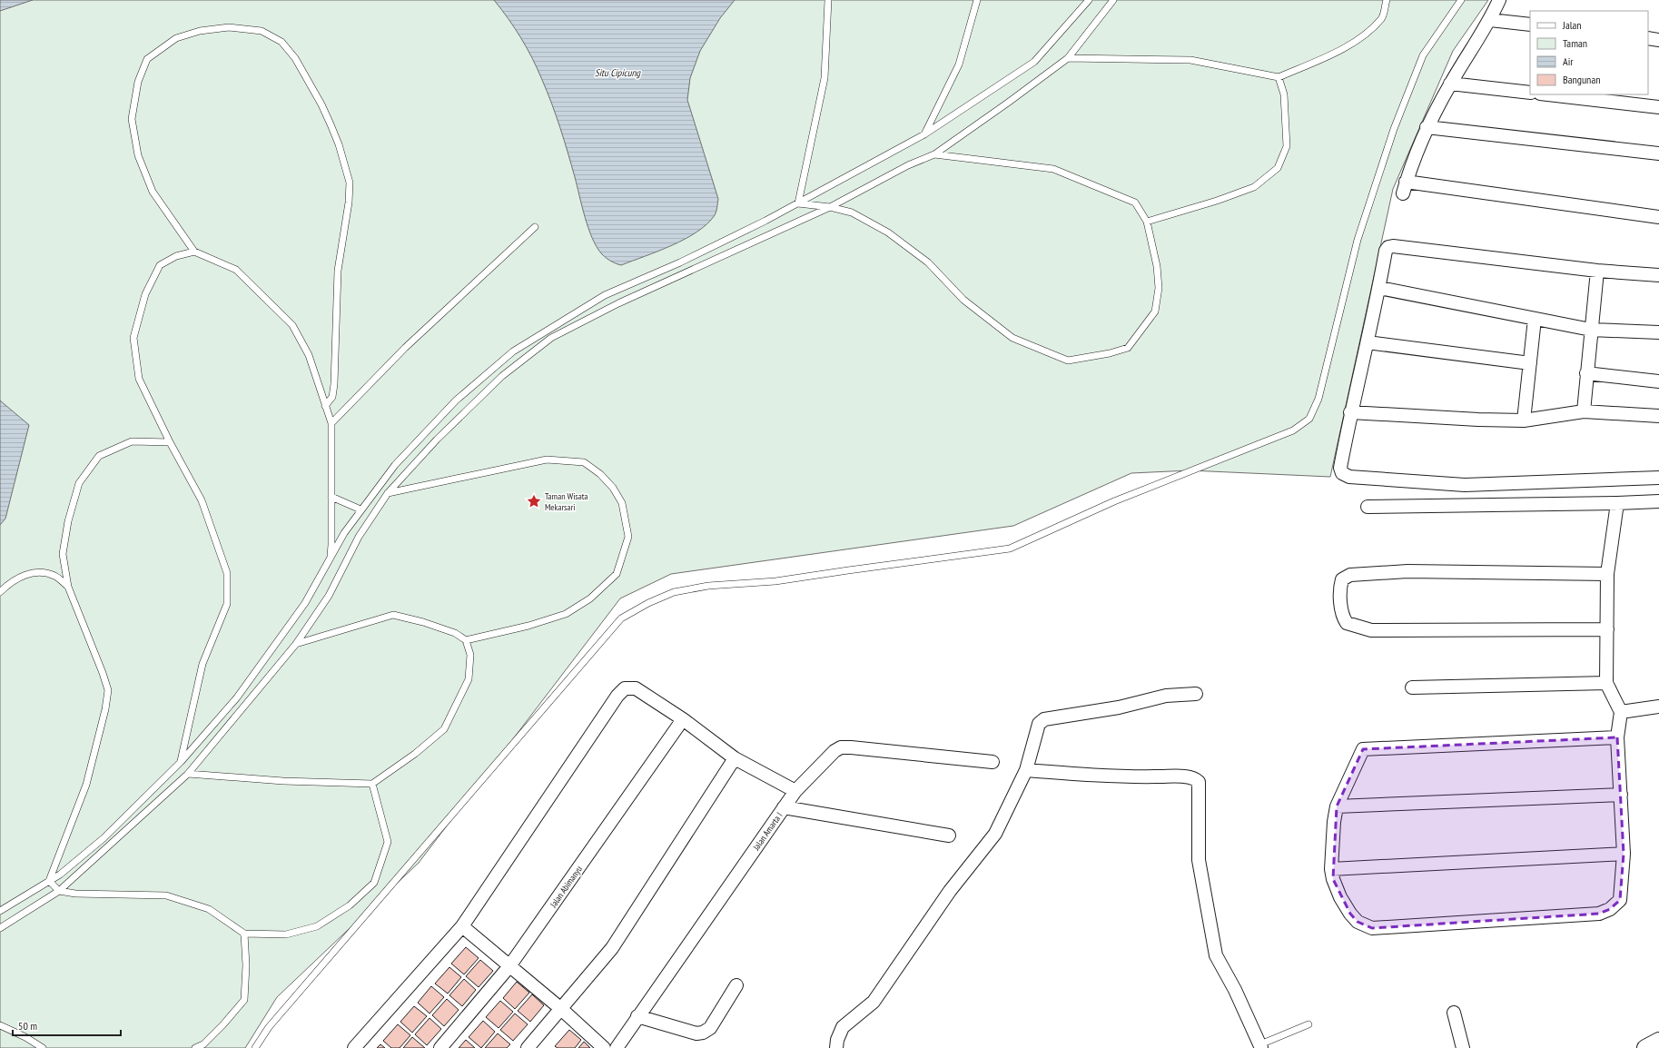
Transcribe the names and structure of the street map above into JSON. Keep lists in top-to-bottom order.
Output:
{
  "streets": {
    "street": ["Jalan Amarta I", "Jalan Abimanyu"]
  },
  "water": ["Situ Cipicung"],
  "places": {
    "place": ["Taman Wisata Mekarsari"]
  },
  "legend": [
    "Jalan",
    "Taman",
    "Air",
    "Bangunan"
  ],
  "scale_bar": "50 m"
}
